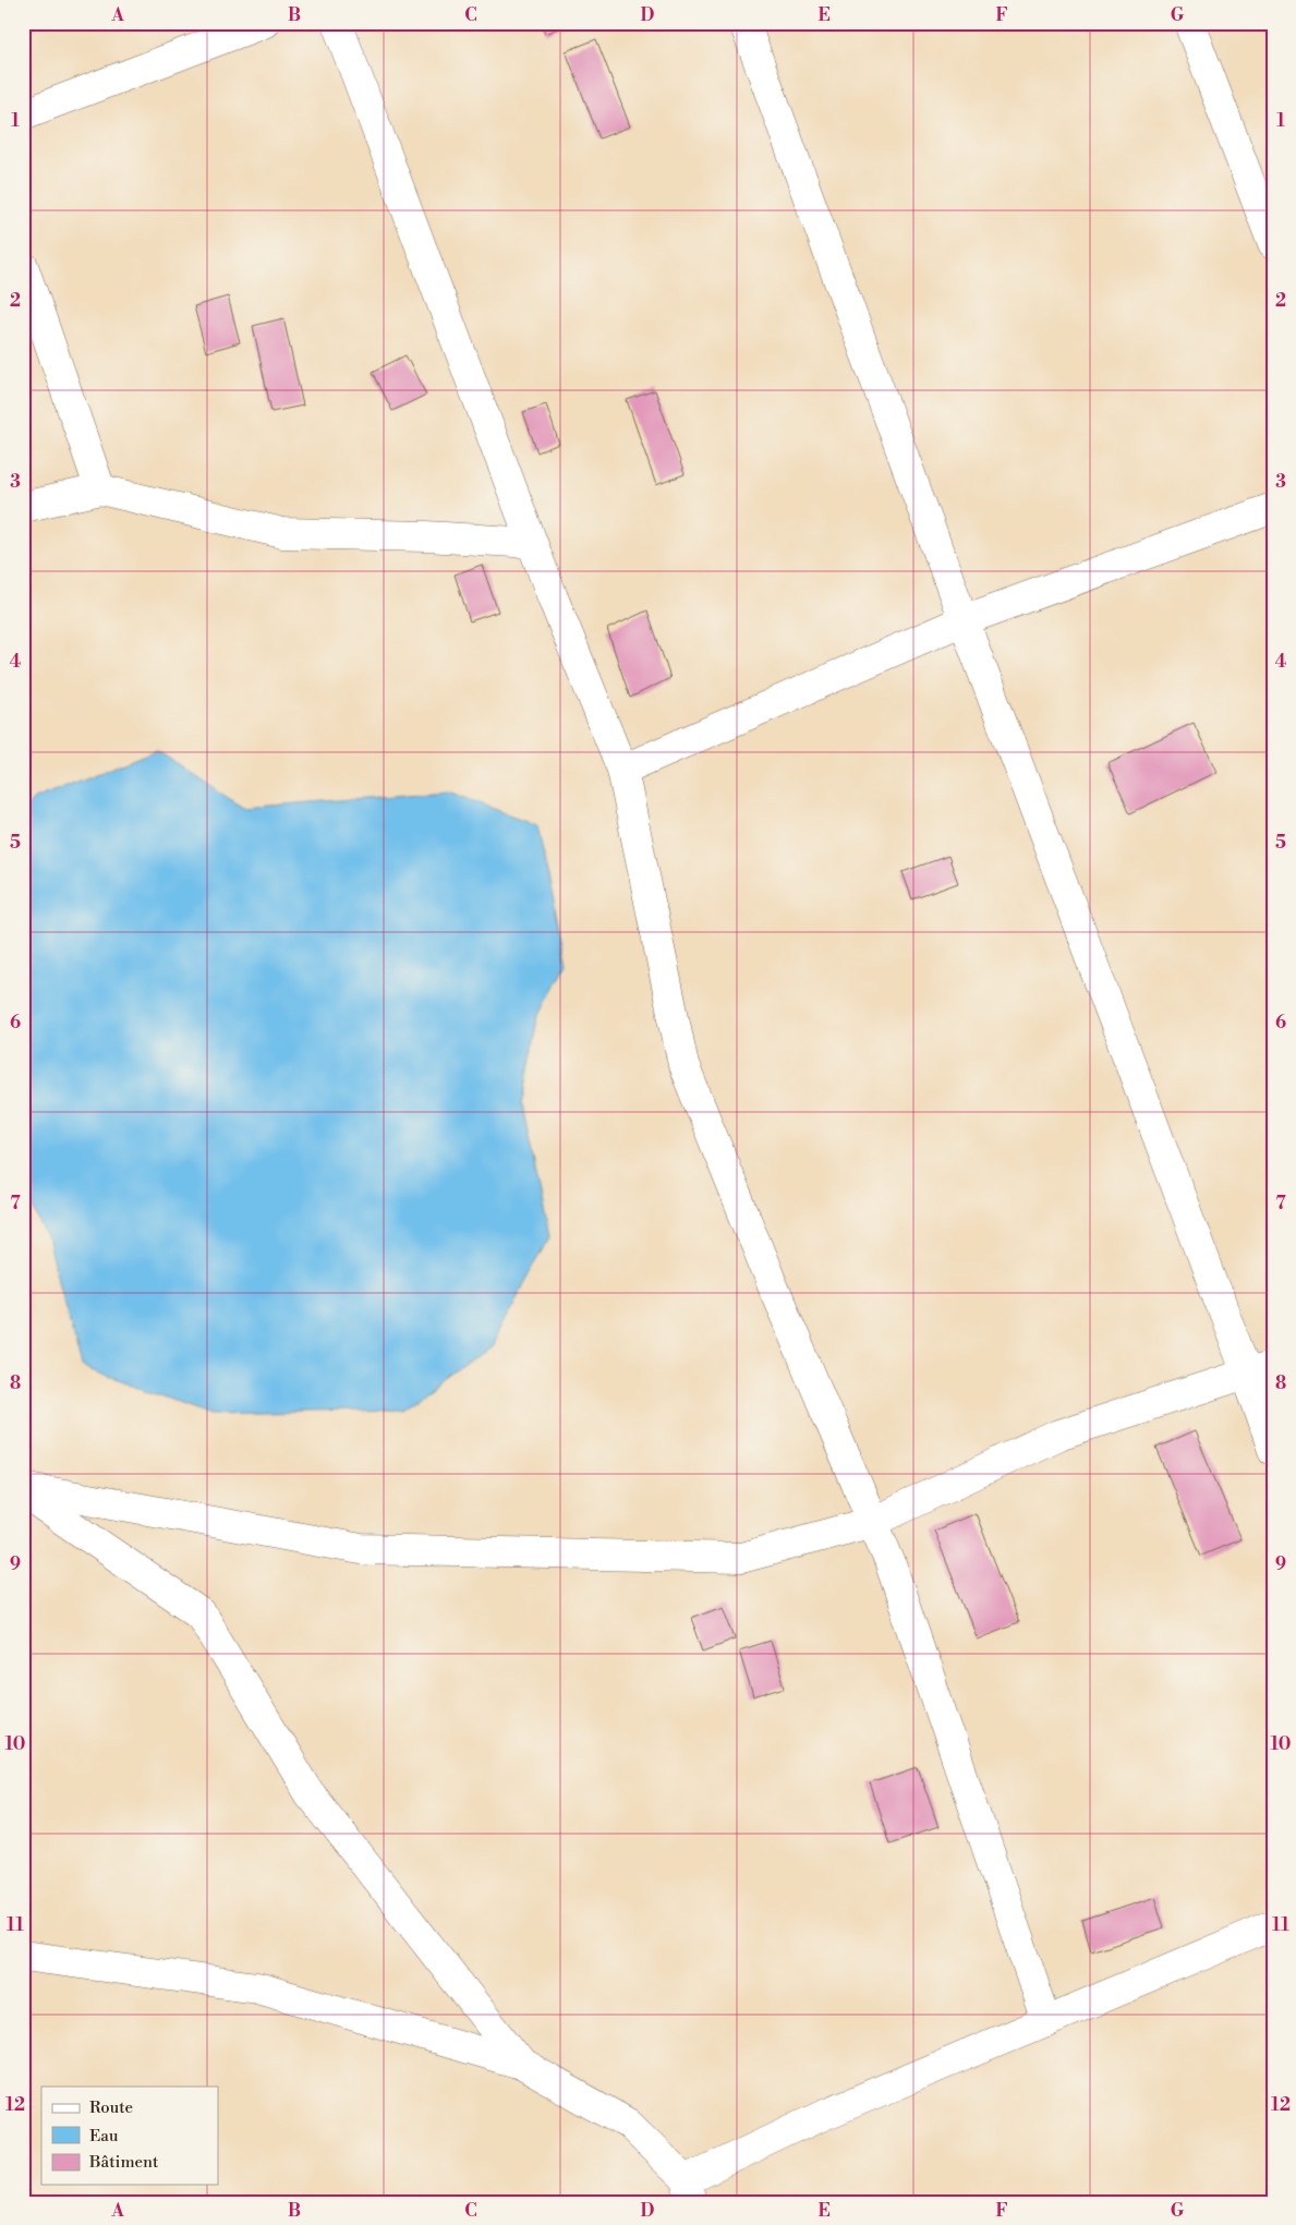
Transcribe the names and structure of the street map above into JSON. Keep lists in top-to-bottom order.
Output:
{
  "legend": ["Route", "Eau", "Bâtiment"],
  "grid": {
    "columns": [
      "A",
      "B",
      "C",
      "D",
      "E",
      "F",
      "G"
    ],
    "rows": [
      "1",
      "2",
      "3",
      "4",
      "5",
      "6",
      "7",
      "8",
      "9",
      "10",
      "11",
      "12"
    ]
  }
}
